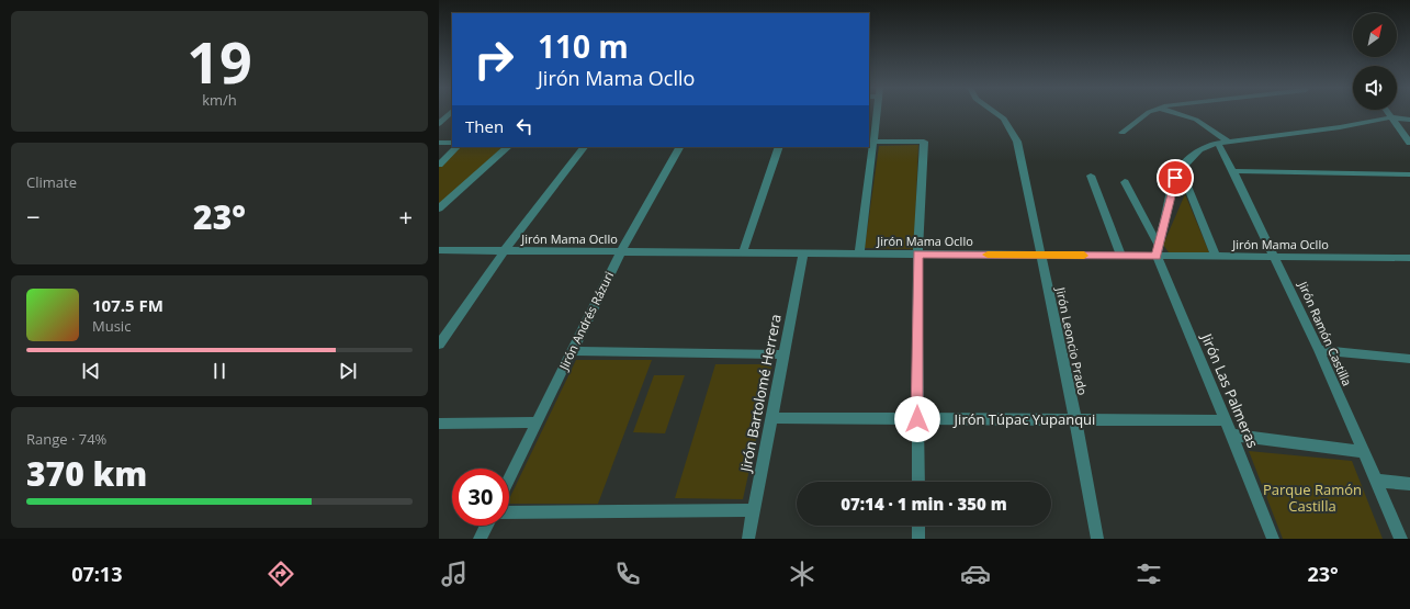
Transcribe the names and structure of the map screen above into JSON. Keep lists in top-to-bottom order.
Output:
{
  "streets": {
    "street": [
      "Jirón Mama Ocllo",
      "Jirón Andrés Rázuri",
      "Jirón Ramón Castilla",
      "Jirón Leoncio Prado",
      "Jirón Las Palmeras",
      "Jirón Bartolomé Herrera",
      "Jirón Túpac Yupanqui"
    ]
  },
  "crossings": [
    ["Jirón Mama Ocllo", "Jirón Andrés Rázuri"],
    ["Jirón Mama Ocllo", "Jirón Ramón Castilla"],
    ["Jirón Mama Ocllo", "Jirón Leoncio Prado"],
    ["Jirón Mama Ocllo", "Jirón Las Palmeras"],
    ["Jirón Mama Ocllo", "Jirón Bartolomé Herrera"],
    ["Jirón Leoncio Prado", "Jirón Túpac Yupanqui"],
    ["Jirón Las Palmeras", "Jirón Túpac Yupanqui"],
    ["Jirón Bartolomé Herrera", "Jirón Túpac Yupanqui"]
  ],
  "parks": ["Parque Ramón Castilla"],
  "north": "top right",
  "page": {
    "tile": [
      ["19", "km/h"],
      "Climate",
      ["Range · 74%", "370 km"]
    ],
    "turn": ["110 m", "Jirón Mama Ocllo"],
    "then": "Then",
    "heat": ["−", "23°", "+"],
    "song": ["107.5 FM", "Music"],
    "limit": "30",
    "trip": "07:14 · 1 min · 350 m",
    "tabs": ["07:13", "23°"]
  }
}
